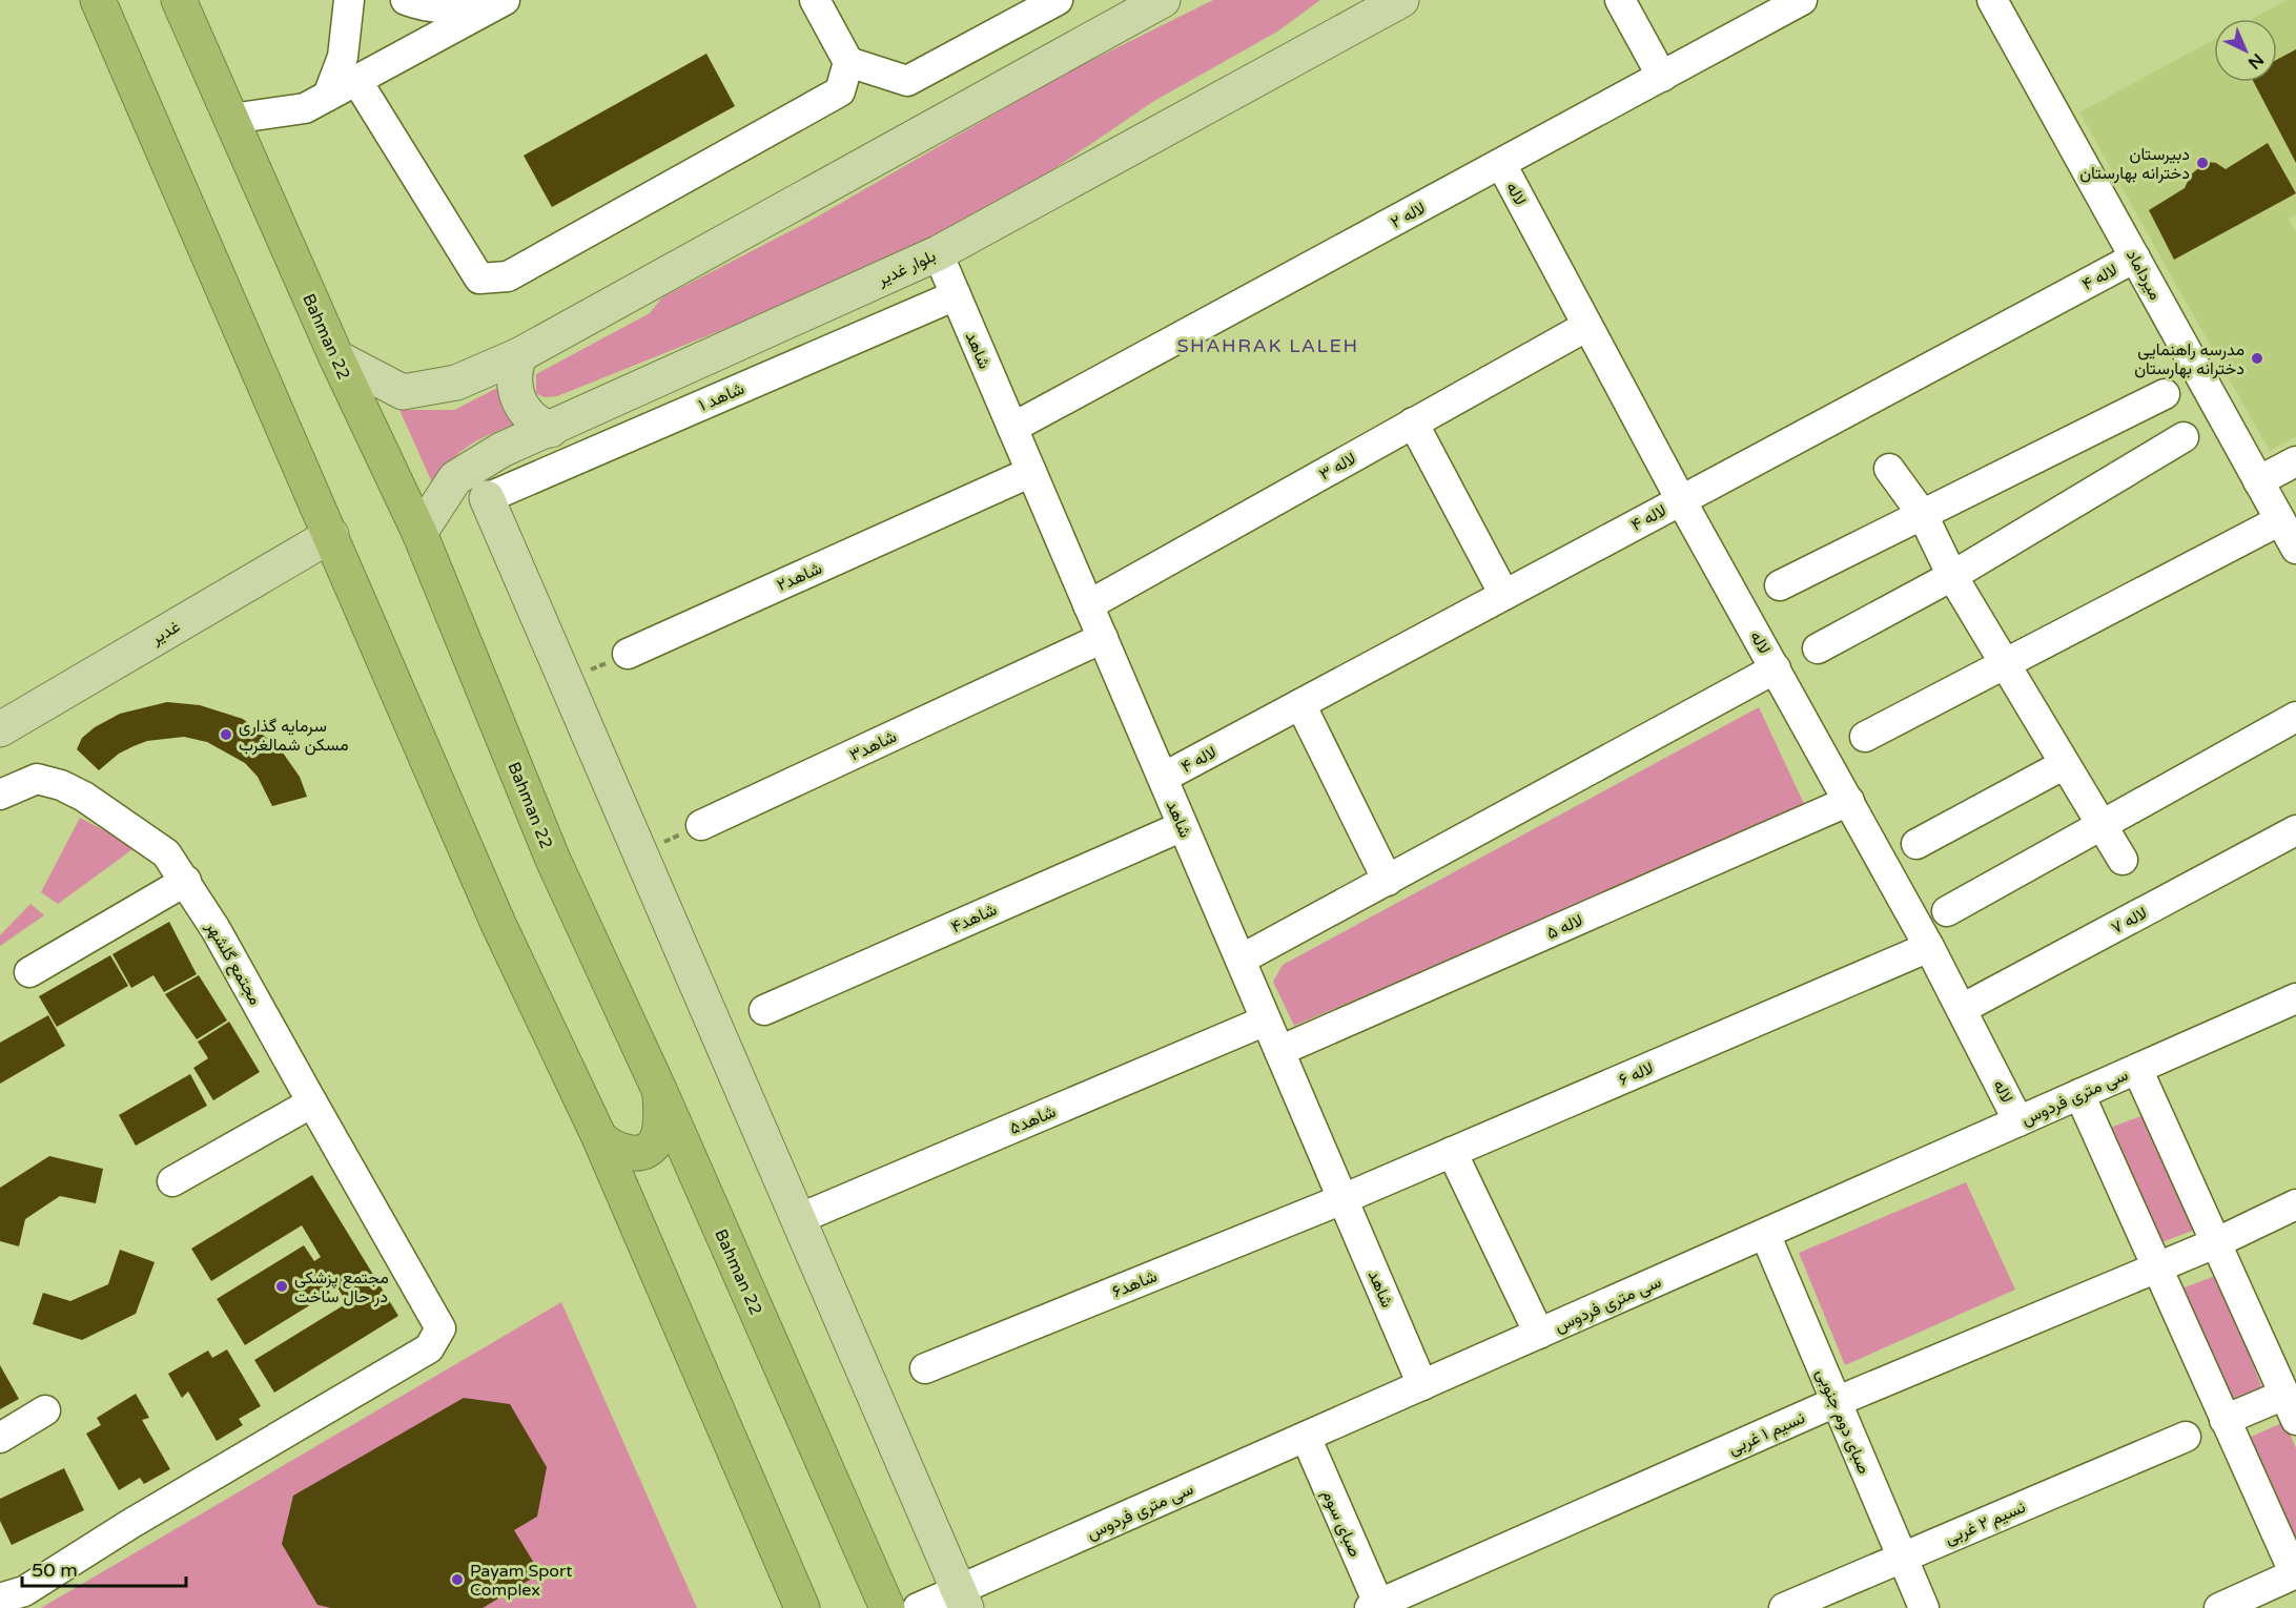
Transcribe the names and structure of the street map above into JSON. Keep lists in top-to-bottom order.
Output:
{
  "streets": {
    "highway": ["Bahman 22"],
    "main road": ["بلوار غدیر", "غدیر"],
    "street": [
      "لاله",
      "لاله ۲",
      "میرداماد",
      "لاله ۴",
      "شاهد",
      "شاهد ۱",
      "لاله ۳",
      "شاهد۲",
      "شاهد۳",
      "شاهد۴",
      "لاله ۷",
      "لاله ۵",
      "مجتمع گلشهر",
      "لاله ۶",
      "سی متری فردوس",
      "شاهد۵",
      "شاهد۶",
      "صبای دوم جنوبی",
      "نسیم ۱ غربی",
      "نسیم ۲ غربی",
      "صبای سوم"
    ]
  },
  "crossings": [
    ["لاله", "لاله ۲"],
    ["لاله", "لاله ۴"],
    ["لاله", "لاله ۳"],
    ["لاله", "لاله ۷"],
    ["لاله", "لاله ۵"],
    ["لاله", "لاله ۶"],
    ["لاله", "سی متری فردوس"],
    ["لاله ۲", "شاهد"],
    ["بلوار غدیر", "Bahman 22"],
    ["بلوار غدیر", "شاهد"],
    ["میرداماد", "لاله ۴"],
    ["لاله ۴", "شاهد"],
    ["شاهد", "شاهد ۱"],
    ["شاهد", "لاله ۳"],
    ["شاهد", "شاهد۲"],
    ["شاهد", "شاهد۳"],
    ["شاهد", "شاهد۴"],
    ["شاهد", "لاله ۵"],
    ["شاهد", "لاله ۶"],
    ["شاهد", "سی متری فردوس"],
    ["شاهد", "شاهد۵"],
    ["شاهد", "شاهد۶"],
    ["لاله ۶", "شاهد۶"],
    ["سی متری فردوس", "صبای دوم جنوبی"],
    ["سی متری فردوس", "صبای سوم"],
    ["صبای دوم جنوبی", "نسیم ۱ غربی"],
    ["صبای دوم جنوبی", "نسیم ۲ غربی"],
    ["نسیم ۱ غربی", "صبای سوم"]
  ],
  "districts": ["SHAHRAK LALEH"],
  "places": [
    "دبیرستان دخترانه بهارستان",
    "مدرسه راهنمایی دخترانه بهارستان",
    "سرمایه گذاری مسکن شمالغرب",
    "مجتمع پزشکی در حال ساخت",
    "Payam Sport Complex"
  ],
  "scale_bar": "50 m",
  "north": "bottom right"
}
